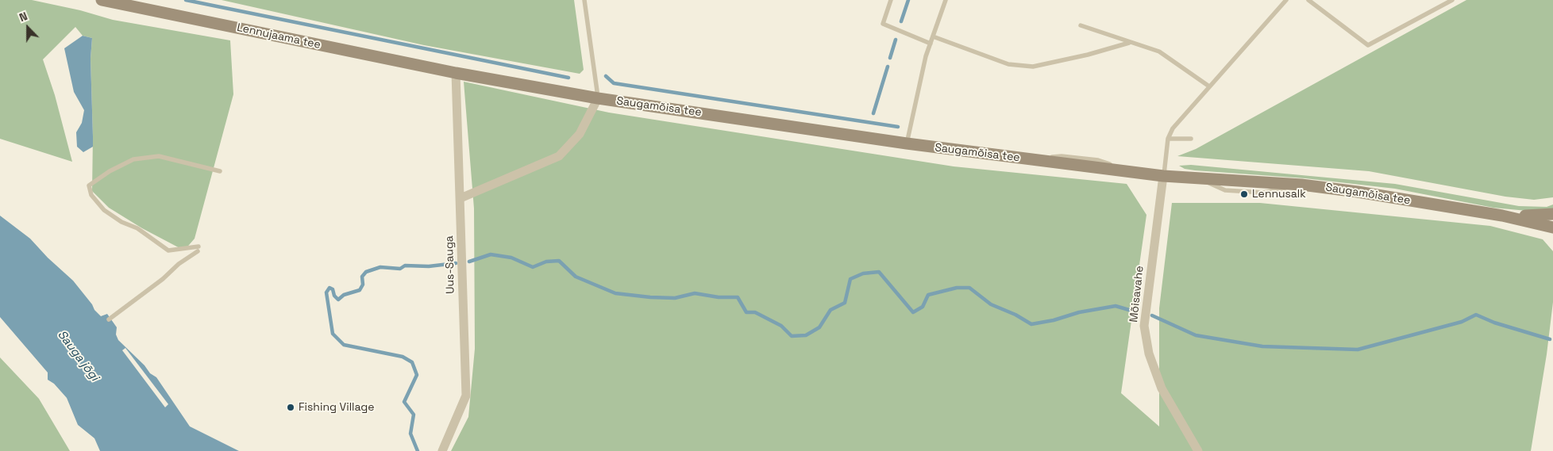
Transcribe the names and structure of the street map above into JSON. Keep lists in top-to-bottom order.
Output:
{
  "streets": {
    "street": [
      "Lennujaama tee",
      "Saugamõisa tee",
      "Uus-Sauga",
      "Mõisavahe"
    ]
  },
  "crossings": [
    ["Lennujaama tee", "Saugamõisa tee"],
    ["Lennujaama tee", "Uus-Sauga"],
    ["Saugamõisa tee", "Uus-Sauga"],
    ["Saugamõisa tee", "Mõisavahe"]
  ],
  "water": ["Sauga jõgi"],
  "places": ["Lennusalk", "Fishing Village"],
  "north": "top"
}
